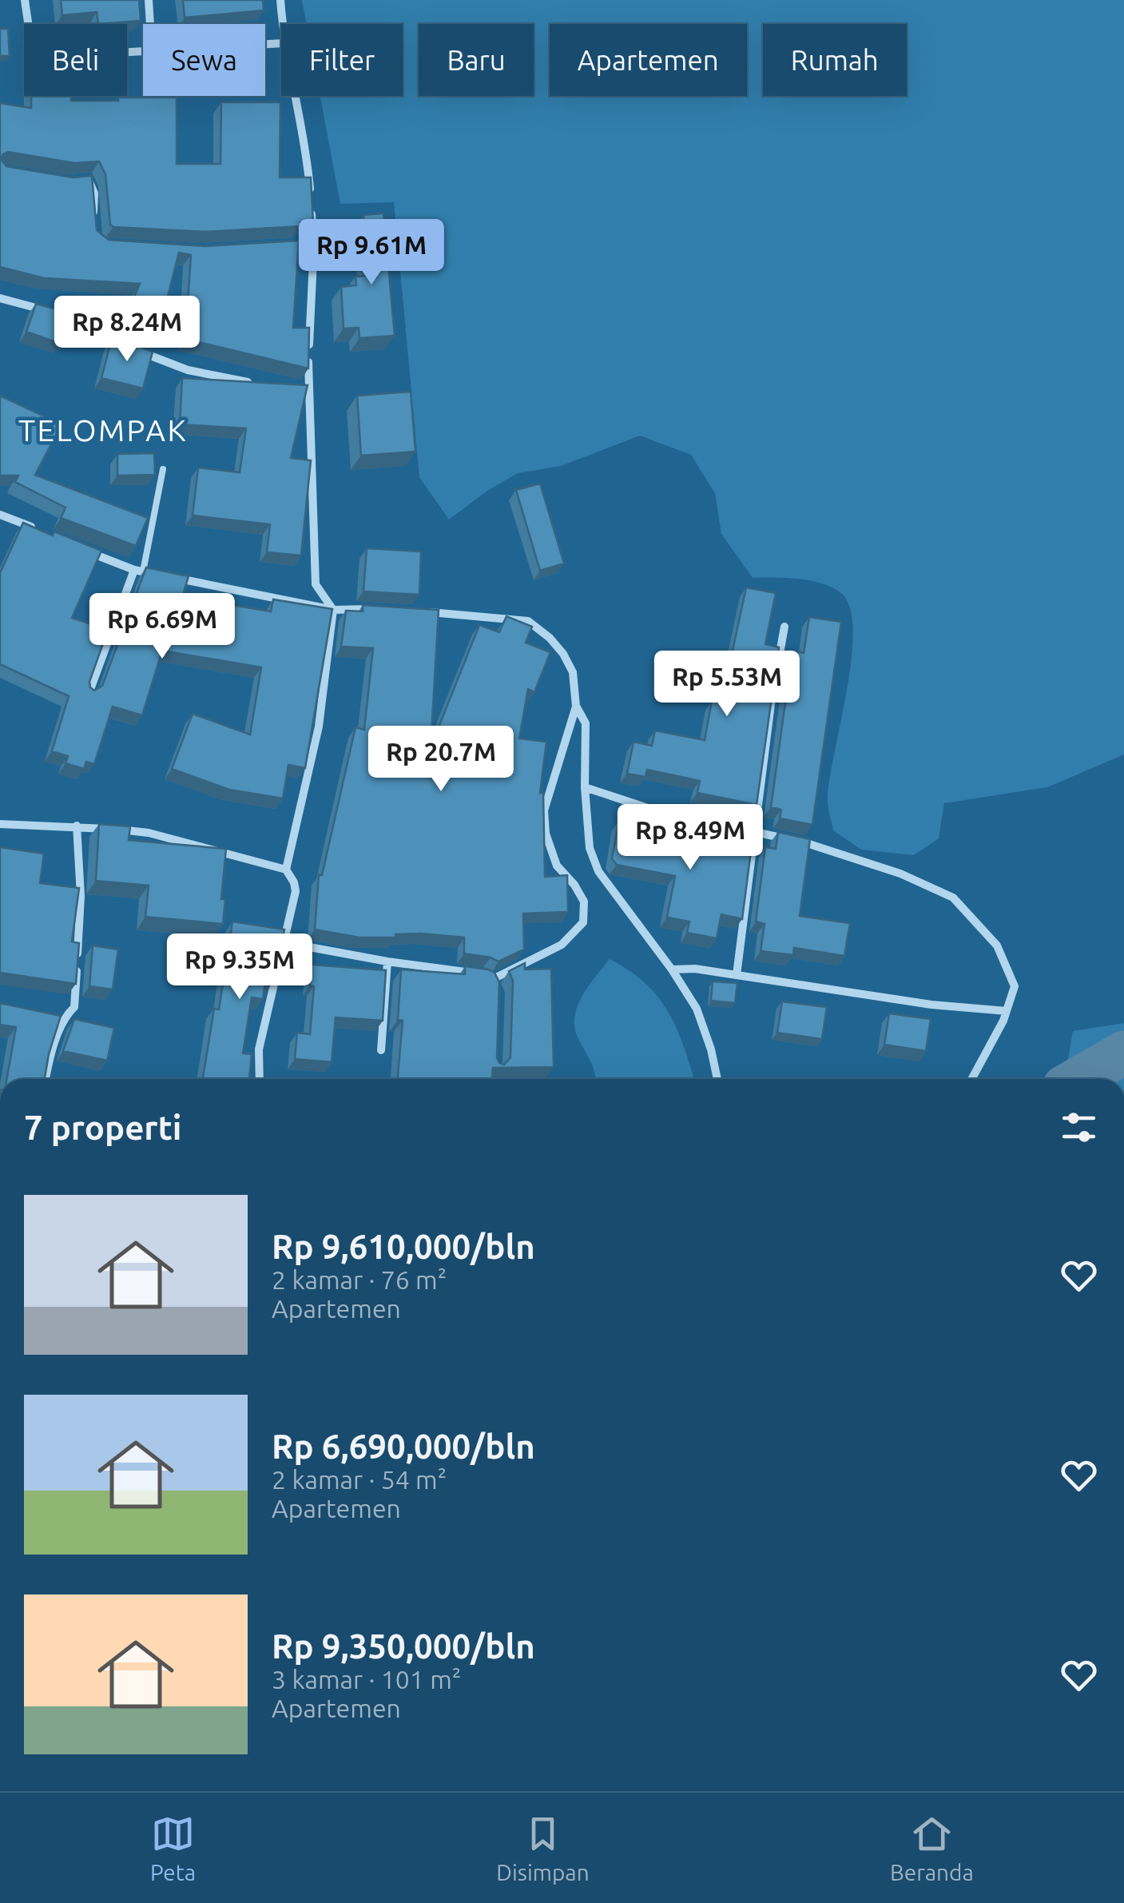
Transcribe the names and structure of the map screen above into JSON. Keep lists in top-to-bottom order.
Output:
{
  "districts": ["TELOMPAK"],
  "page": {
    "chip": [
      "Beli",
      "Sewa",
      "Filter",
      "Baru",
      "Apartemen",
      "Rumah"
    ],
    "price": [
      "Rp 9.61M",
      "Rp 8.24M",
      "Rp 6.69M",
      "Rp 5.53M",
      "Rp 20.7M",
      "Rp 8.49M",
      "Rp 9.35M"
    ],
    "heading": "7 properti",
    "list": [
      {
        "name": "Rp 9,610,000/bln",
        "note": "2 kamar · 76 m² · Apartemen"
      },
      {
        "name": "Rp 6,690,000/bln",
        "note": "2 kamar · 54 m² · Apartemen"
      },
      {
        "name": "Rp 9,350,000/bln",
        "note": "3 kamar · 101 m² · Apartemen"
      }
    ],
    "tabs": ["Peta", "Disimpan", "Beranda"]
  }
}
